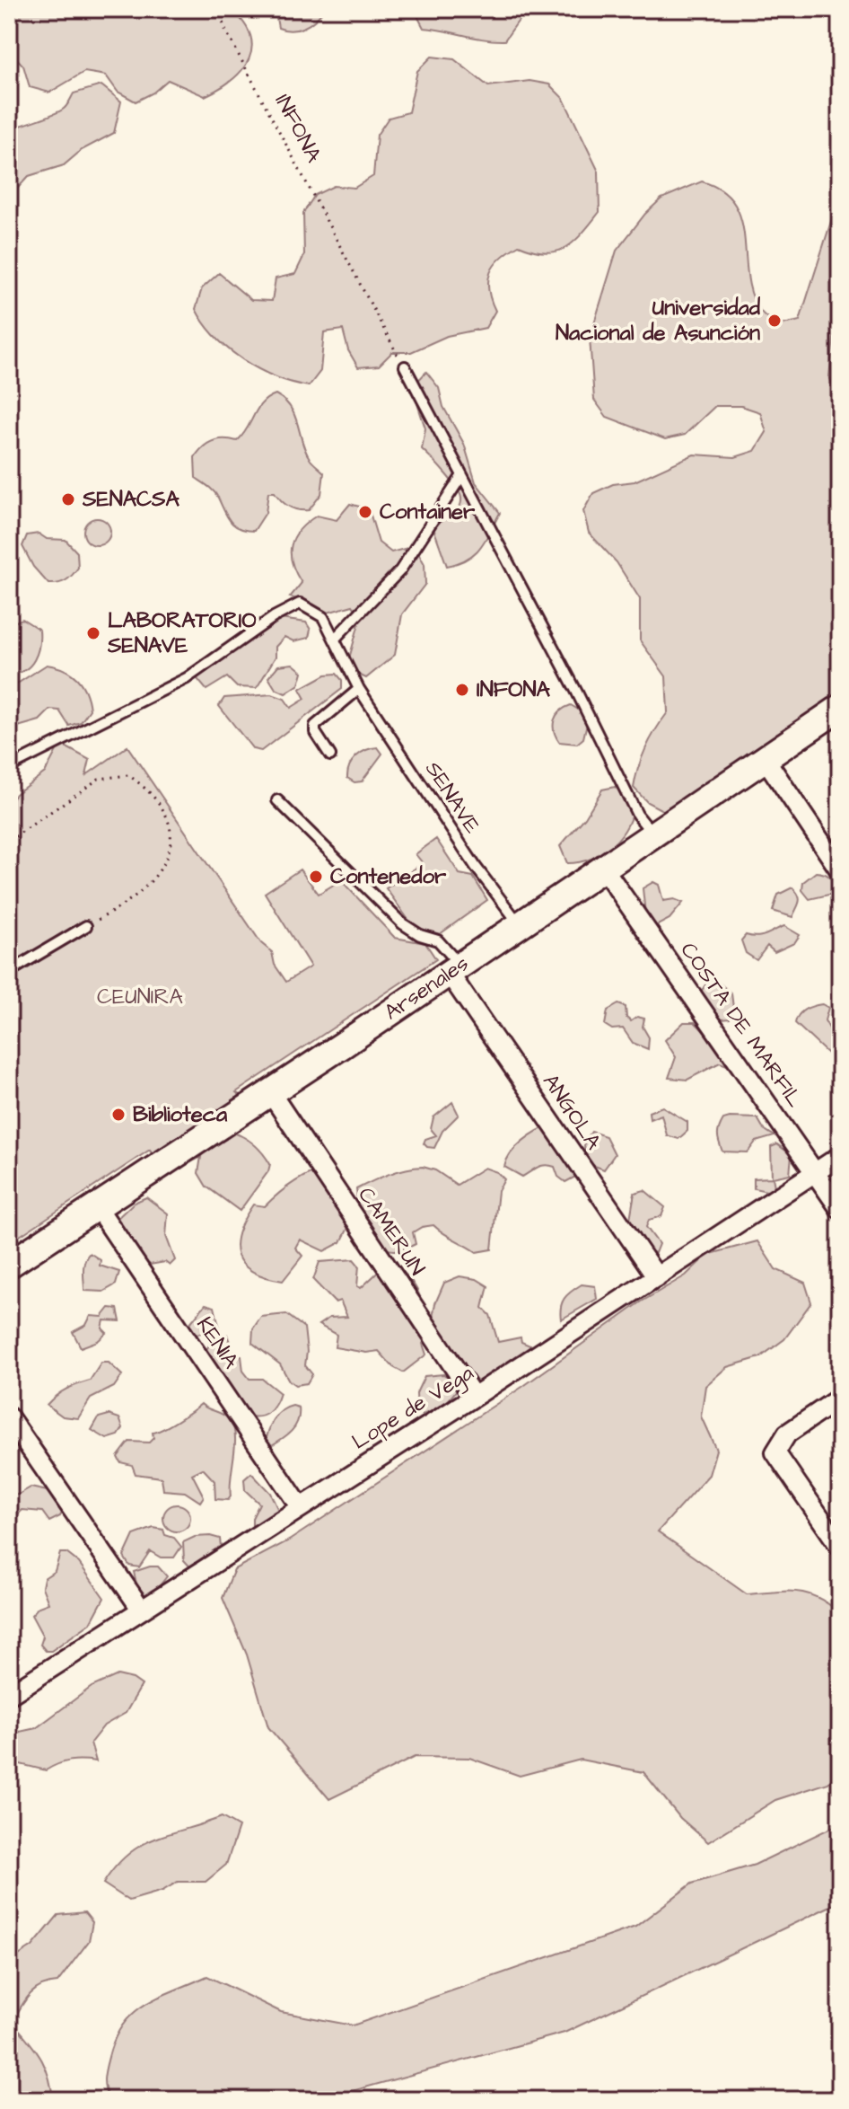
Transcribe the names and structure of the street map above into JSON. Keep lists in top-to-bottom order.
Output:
{
  "streets": {
    "main road": ["Arsenales"],
    "street": [
      "COSTA DE MARFIL",
      "ANGOLA",
      "CAMERUN",
      "KENIA",
      "Lope de Vega"
    ],
    "lane": ["SENAVE"],
    "path": ["INFONA"]
  },
  "crossings": [
    ["SENAVE", "Arsenales"],
    ["Arsenales", "COSTA DE MARFIL"],
    ["Arsenales", "ANGOLA"],
    ["Arsenales", "CAMERUN"],
    ["Arsenales", "KENIA"],
    ["COSTA DE MARFIL", "Lope de Vega"],
    ["ANGOLA", "Lope de Vega"],
    ["CAMERUN", "Lope de Vega"],
    ["KENIA", "Lope de Vega"]
  ],
  "parks": ["CEUNIRA"],
  "places": [
    "Universidad Nacional de Asunción",
    "SENACSA",
    "Container",
    "LABORATORIO SENAVE",
    "INFONA",
    "Contenedor",
    "Biblioteca"
  ]
}
